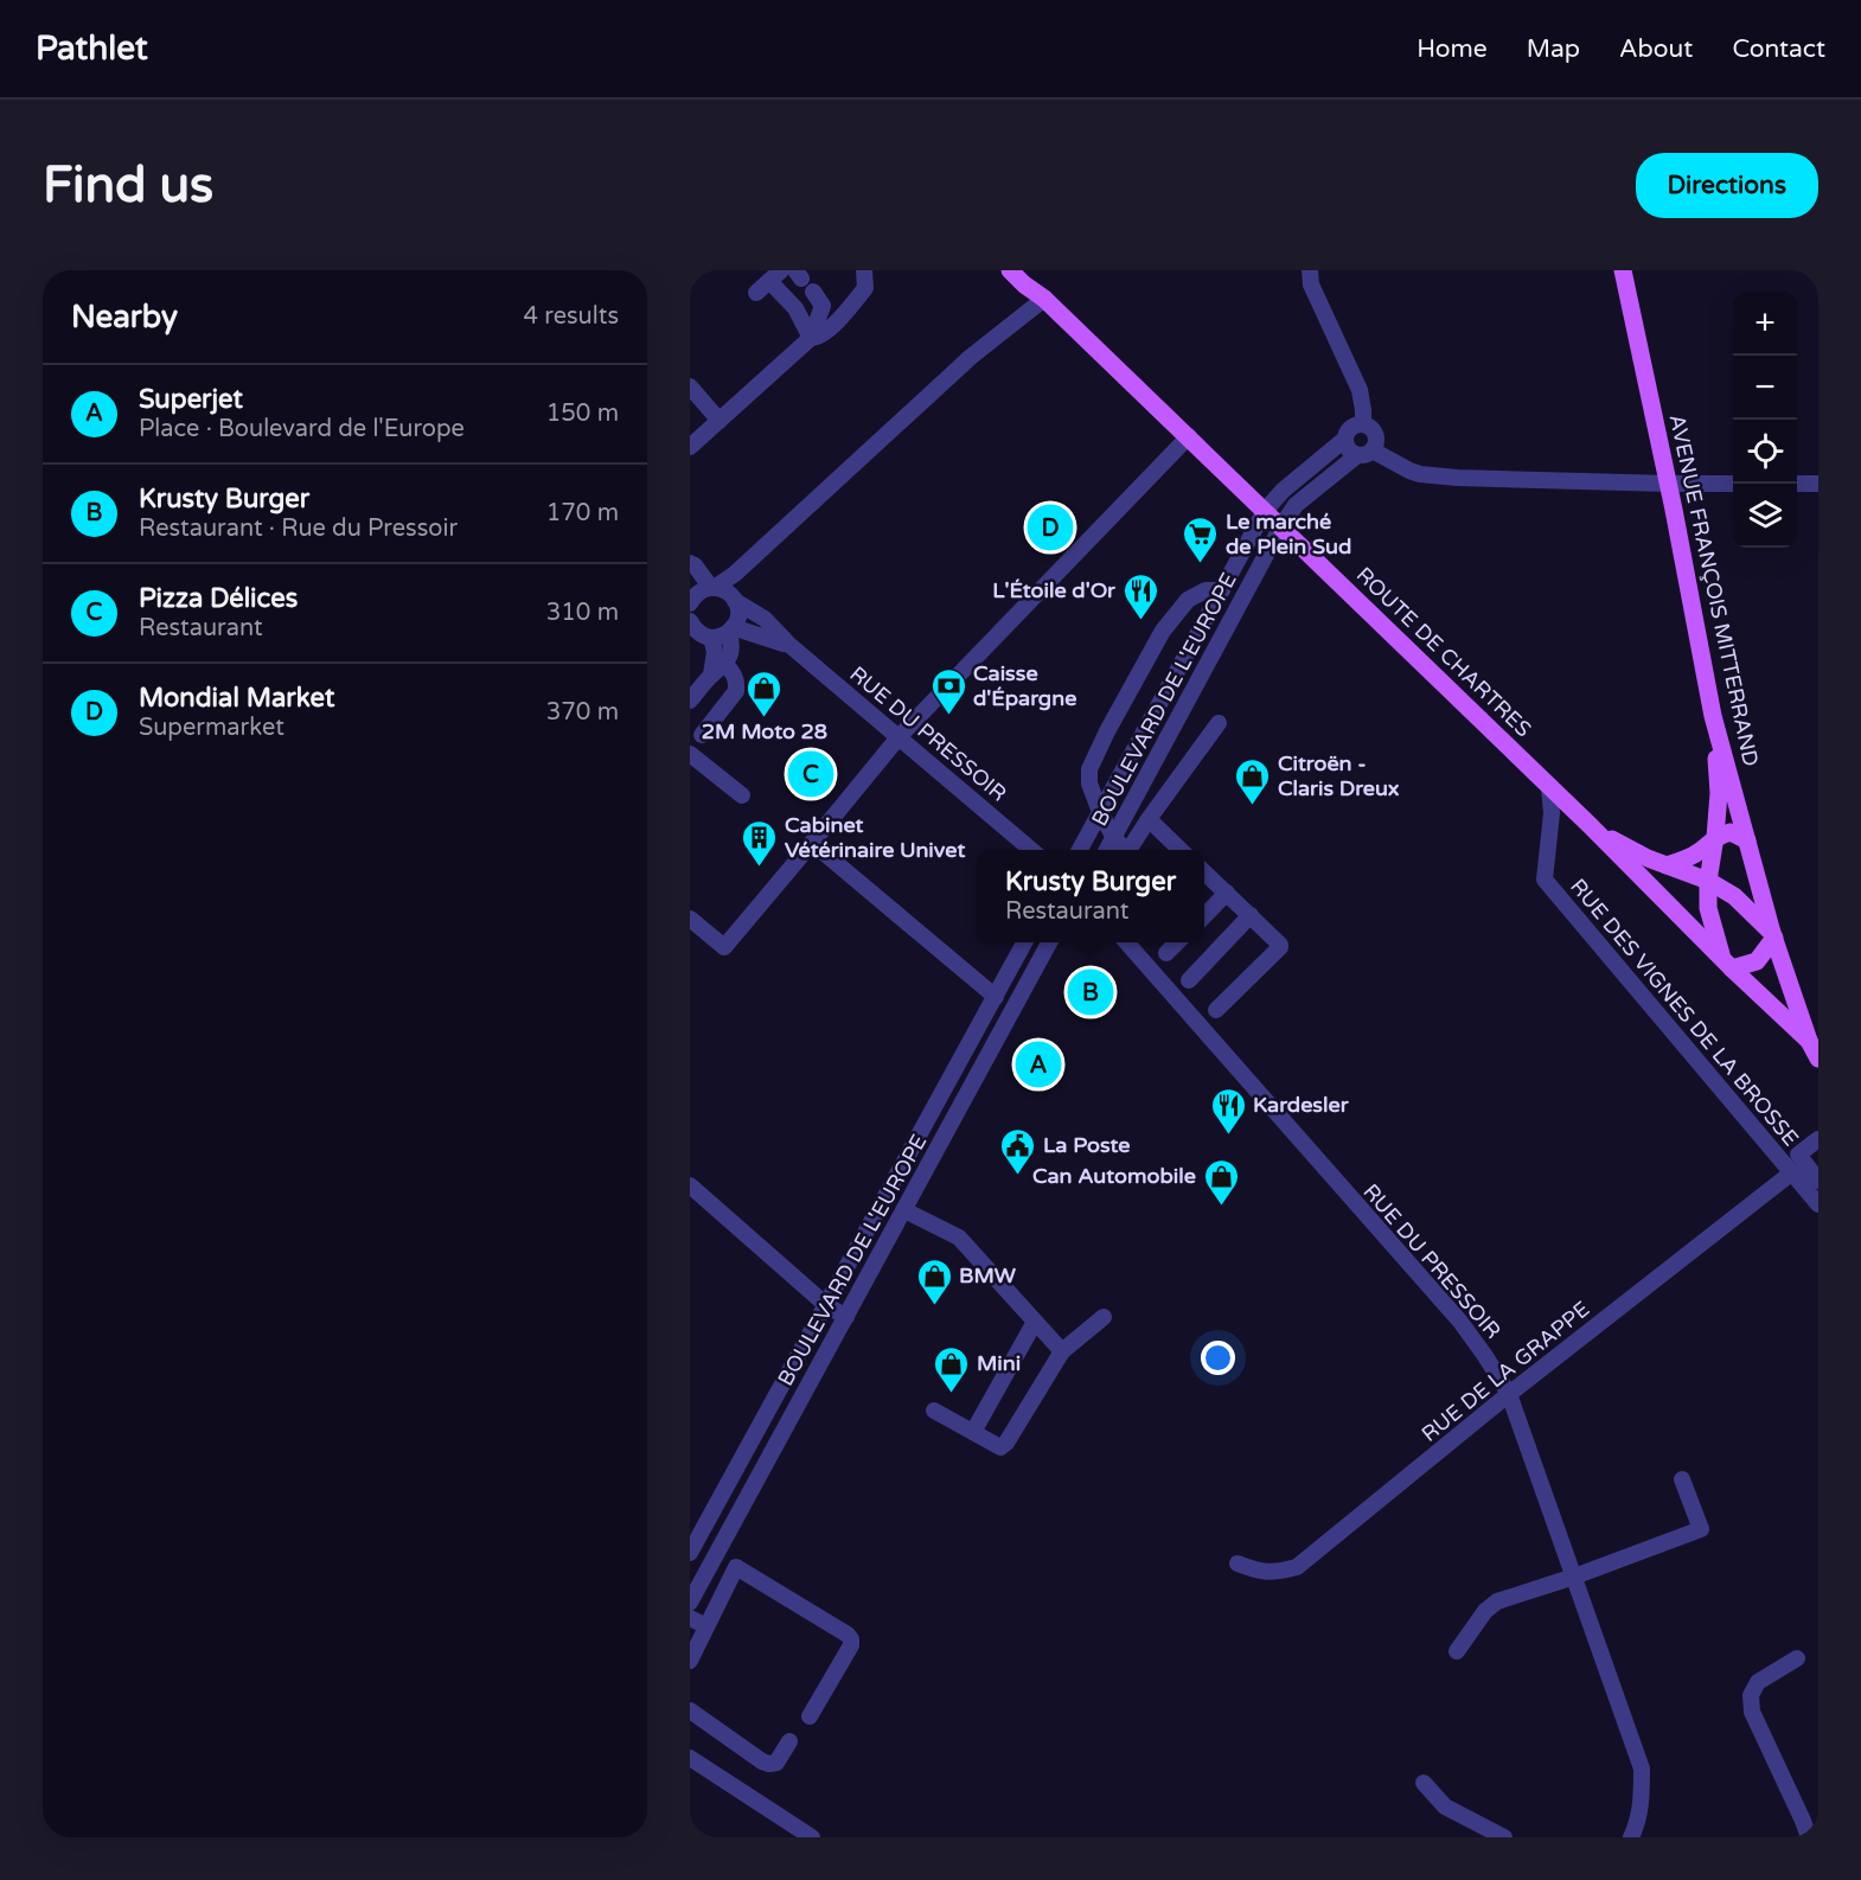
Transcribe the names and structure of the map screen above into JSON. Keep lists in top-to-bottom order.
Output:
{
  "streets": {
    "main road": ["AVENUE FRANÇOIS MITTERRAND", "ROUTE DE CHARTRES"],
    "street": [
      "BOULEVARD DE L'EUROPE",
      "RUE DU PRESSOIR",
      "RUE DES VIGNES DE LA BROSSE",
      "RUE DE LA GRAPPE"
    ]
  },
  "crossings": [
    ["AVENUE FRANÇOIS MITTERRAND", "ROUTE DE CHARTRES"],
    ["ROUTE DE CHARTRES", "BOULEVARD DE L'EUROPE"],
    ["ROUTE DE CHARTRES", "RUE DES VIGNES DE LA BROSSE"],
    ["RUE DU PRESSOIR", "RUE DE LA GRAPPE"],
    ["RUE DES VIGNES DE LA BROSSE", "RUE DE LA GRAPPE"]
  ],
  "places": {
    "supermarket": ["Le marché de Plein Sud"],
    "restaurant": ["L'Étoile d'Or", "Kardesler"],
    "bank": ["Caisse d'Épargne"],
    "shop": [
      "2M Moto 28",
      "Citroën - Claris Dreux",
      "Can Automobile",
      "BMW",
      "Mini"
    ],
    "building": ["Cabinet Vétérinaire Univet"],
    "public building": ["La Poste"]
  },
  "page": {
    "header": "Pathlet",
    "nav": [
      "Home",
      "Map",
      "About",
      "Contact"
    ],
    "buttons": "Directions",
    "title": "Find us",
    "heading": ["Nearby", "4 results"],
    "map_buttons": ["+", "−"],
    "list": [
      {
        "mark": "A",
        "name": "Superjet",
        "note": "Place · Boulevard de l'Europe",
        "value": "150 m"
      },
      {
        "mark": "B",
        "name": "Krusty Burger",
        "note": "Restaurant · Rue du Pressoir",
        "value": "170 m"
      },
      {
        "mark": "C",
        "name": "Pizza Délices",
        "note": "Restaurant",
        "value": "310 m"
      },
      {
        "mark": "D",
        "name": "Mondial Market",
        "note": "Supermarket",
        "value": "370 m"
      }
    ],
    "pins": [
      "D",
      "C",
      "B",
      "A"
    ],
    "popup": ["Krusty Burger", "Restaurant"]
  }
}
